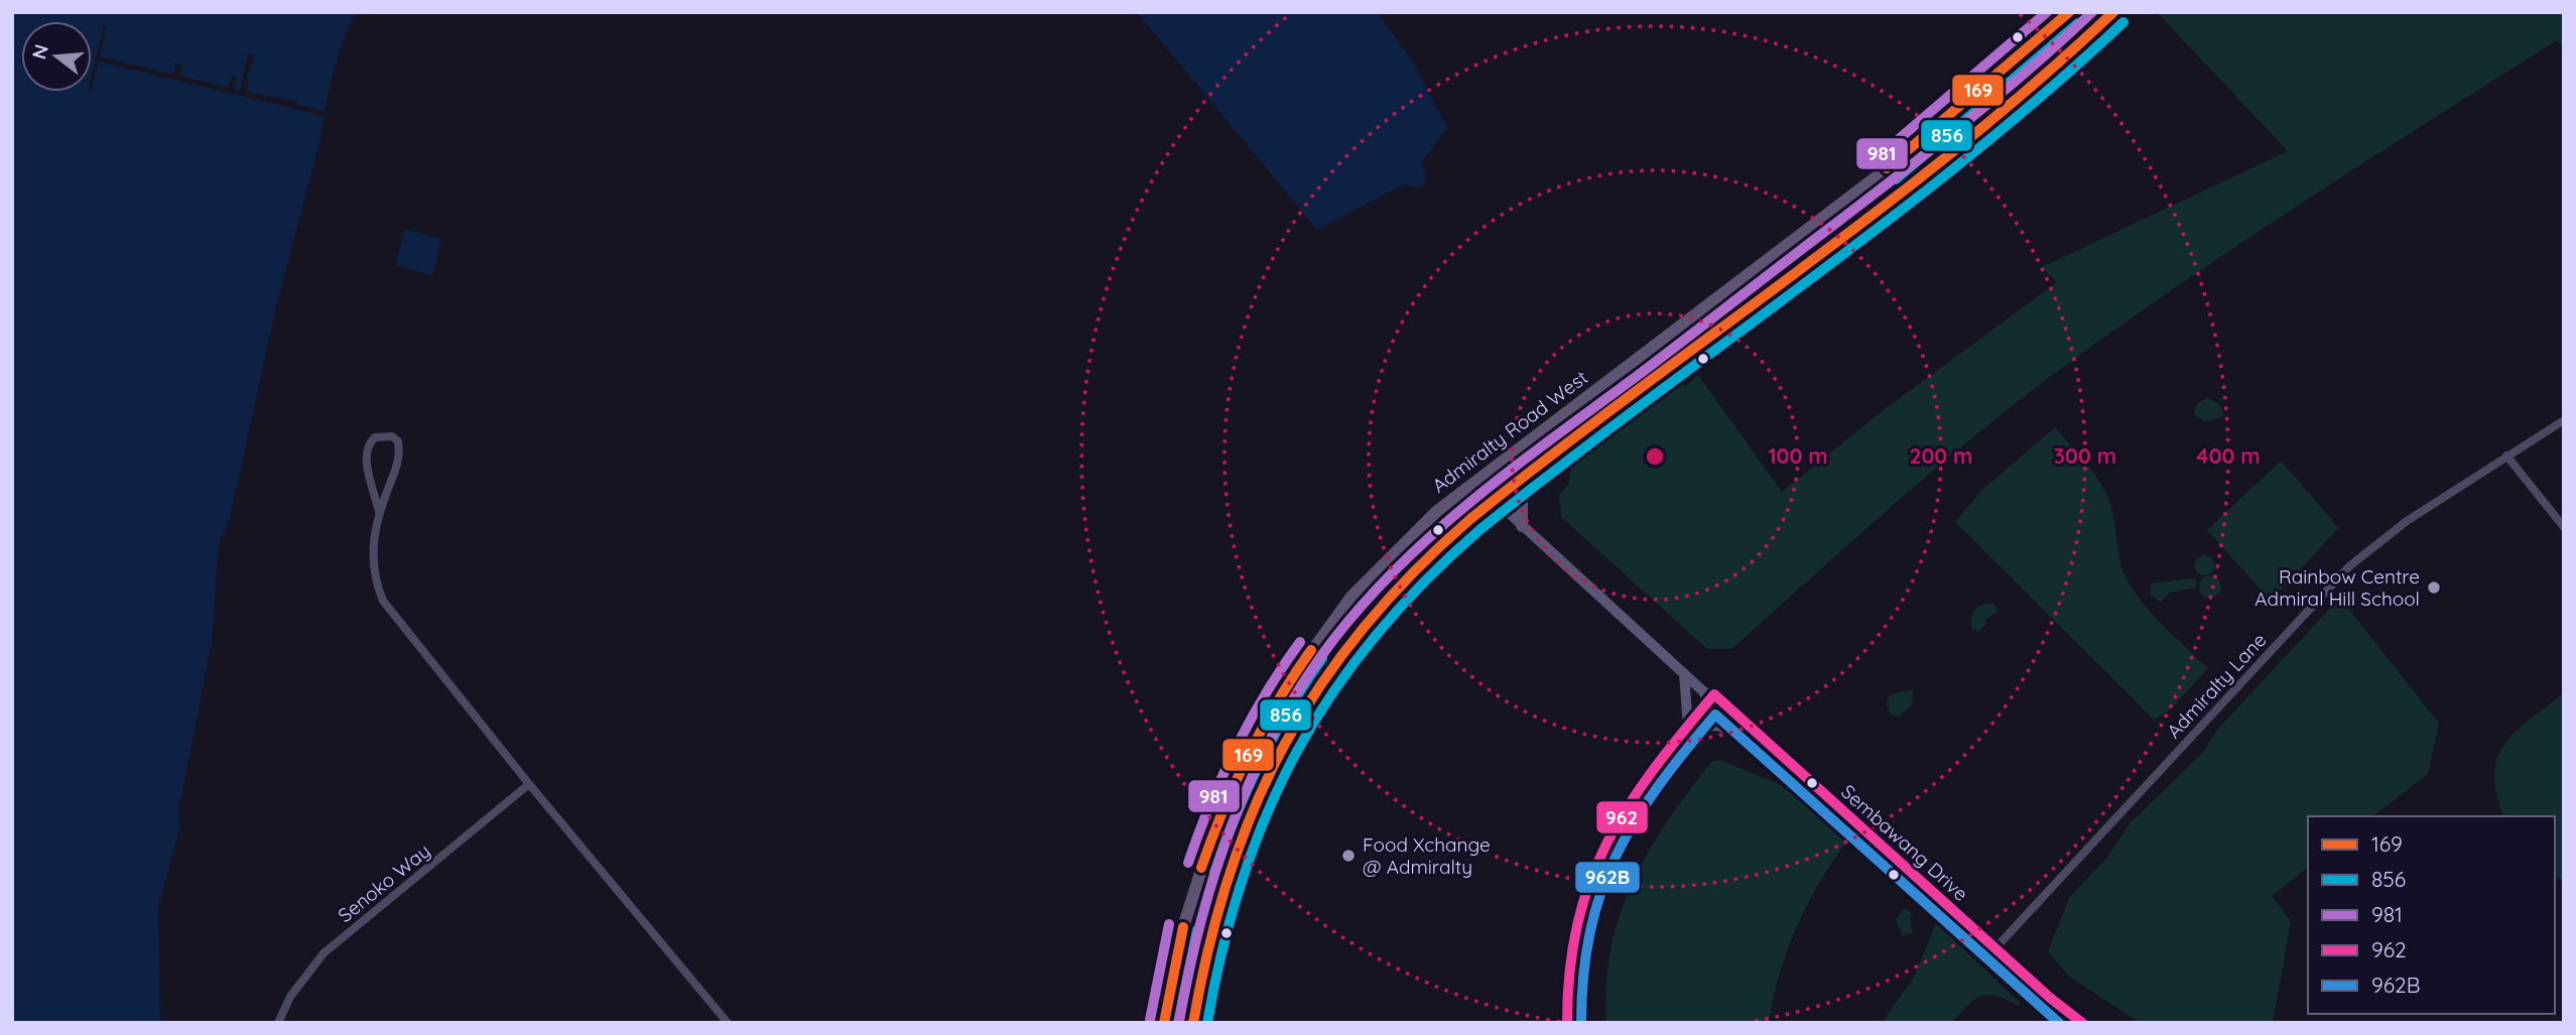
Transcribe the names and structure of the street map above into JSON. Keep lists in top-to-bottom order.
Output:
{
  "streets": {
    "main road": ["Admiralty Road West", "Sembawang Drive"],
    "street": ["Admiralty Lane", "Senoko Way"]
  },
  "crossings": [
    ["Admiralty Lane", "Sembawang Drive"]
  ],
  "places": ["Rainbow Centre Admiral Hill School", "Food Xchange @ Admiralty"],
  "lines": [
    "transit line 169",
    "transit line 981",
    "transit line 856",
    "transit line 962",
    "transit line 962B"
  ],
  "legend": [
    "169",
    "856",
    "981",
    "962",
    "962B"
  ],
  "north": "left",
  "rings": [
    "100 m",
    "200 m",
    "300 m",
    "400 m"
  ]
}
